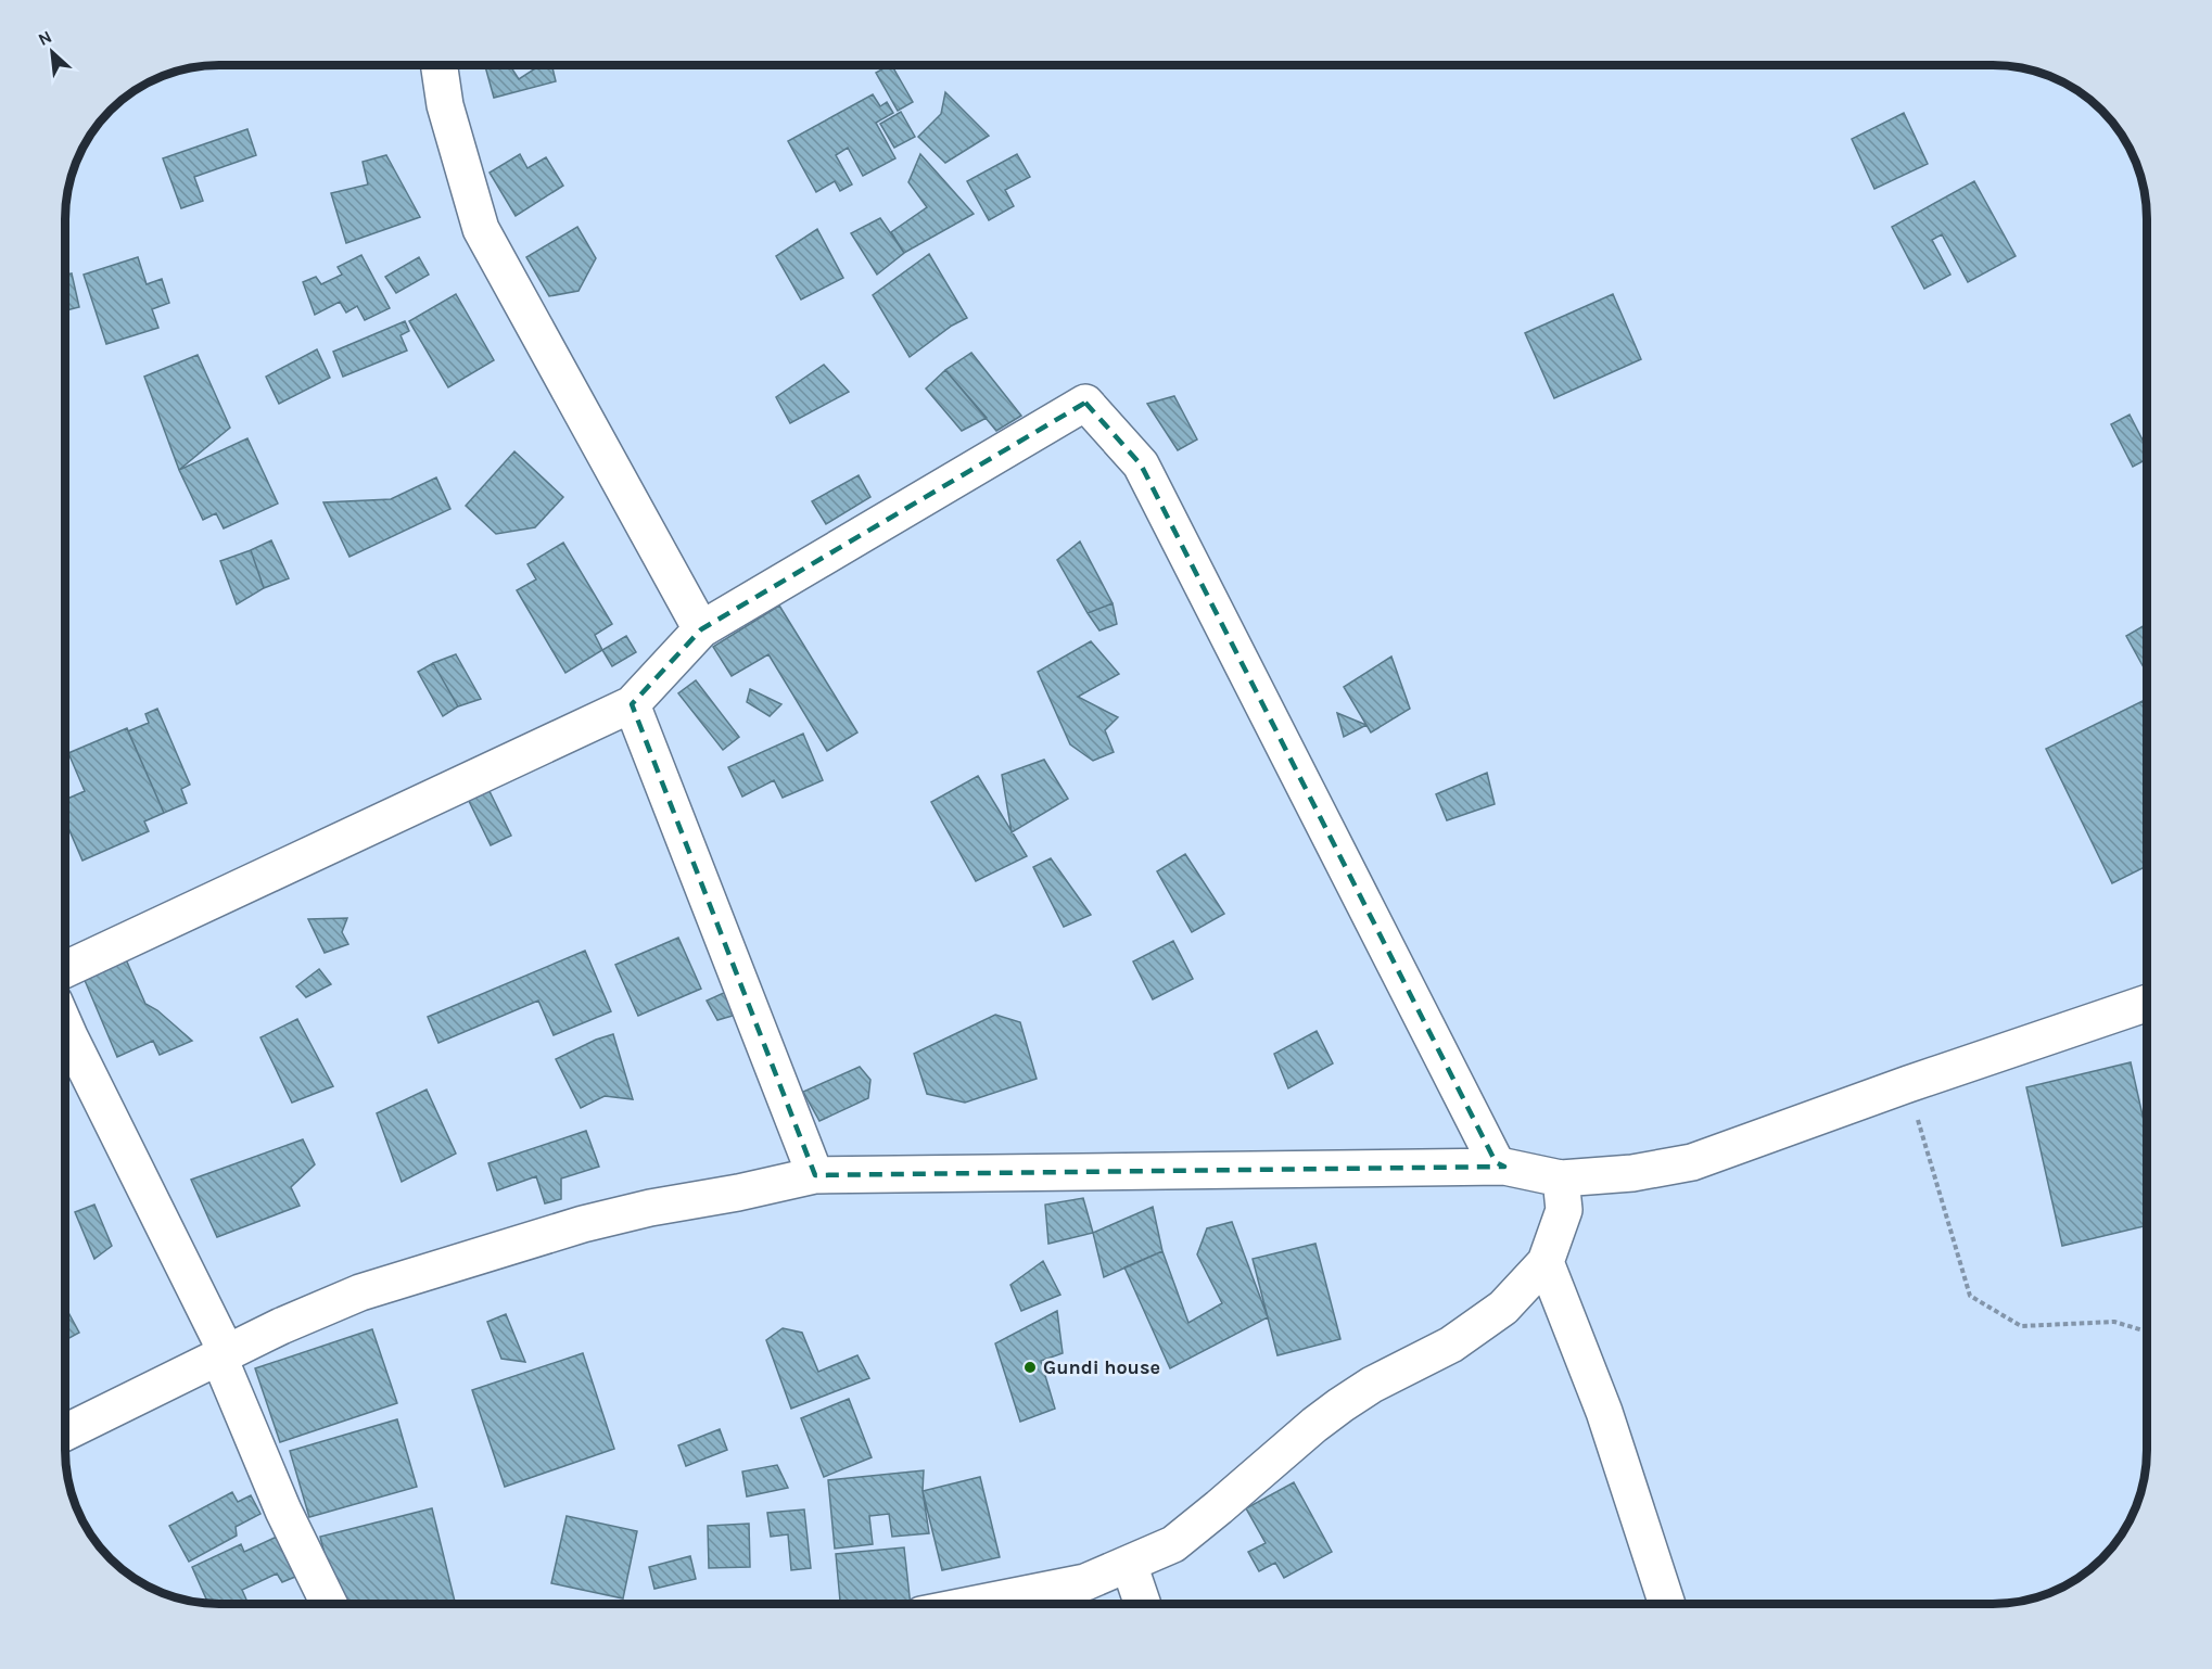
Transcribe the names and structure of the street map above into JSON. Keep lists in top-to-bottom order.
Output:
{
  "places": ["Gundi house"],
  "north": "top left"
}
